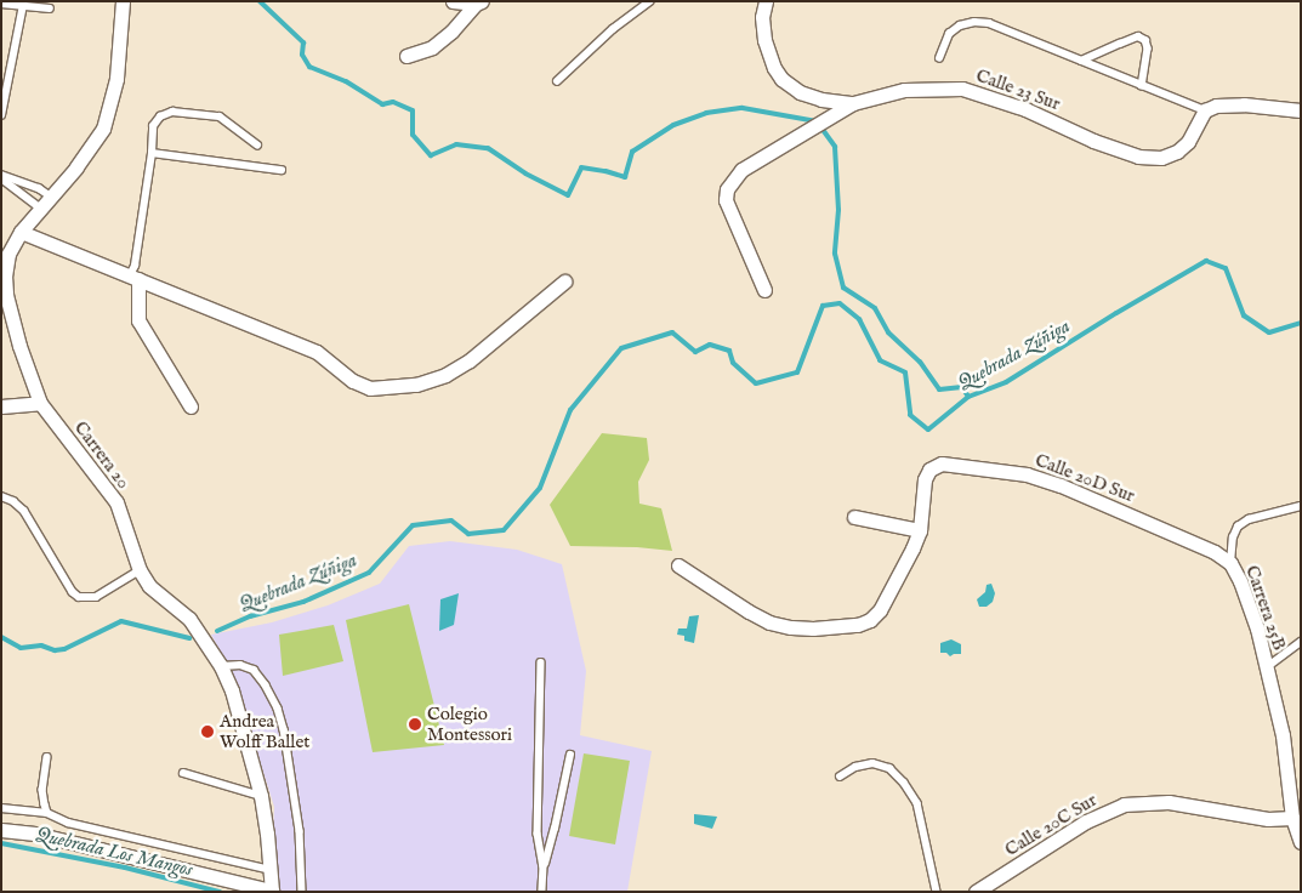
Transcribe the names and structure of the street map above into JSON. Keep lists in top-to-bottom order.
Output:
{
  "streets": {
    "street": [
      "Calle 23 Sur",
      "Carrera 20",
      "Calle 20D Sur",
      "Carrera 25B",
      "Calle 20C Sur"
    ]
  },
  "crossings": [
    ["Calle 20D Sur", "Carrera 25B"],
    ["Carrera 25B", "Calle 20C Sur"]
  ],
  "water": ["Quebrada Zúñiga", "Quebrada Los Mangos"],
  "places": ["Colegio Montessori", "Andrea Wolff Ballet"]
}
